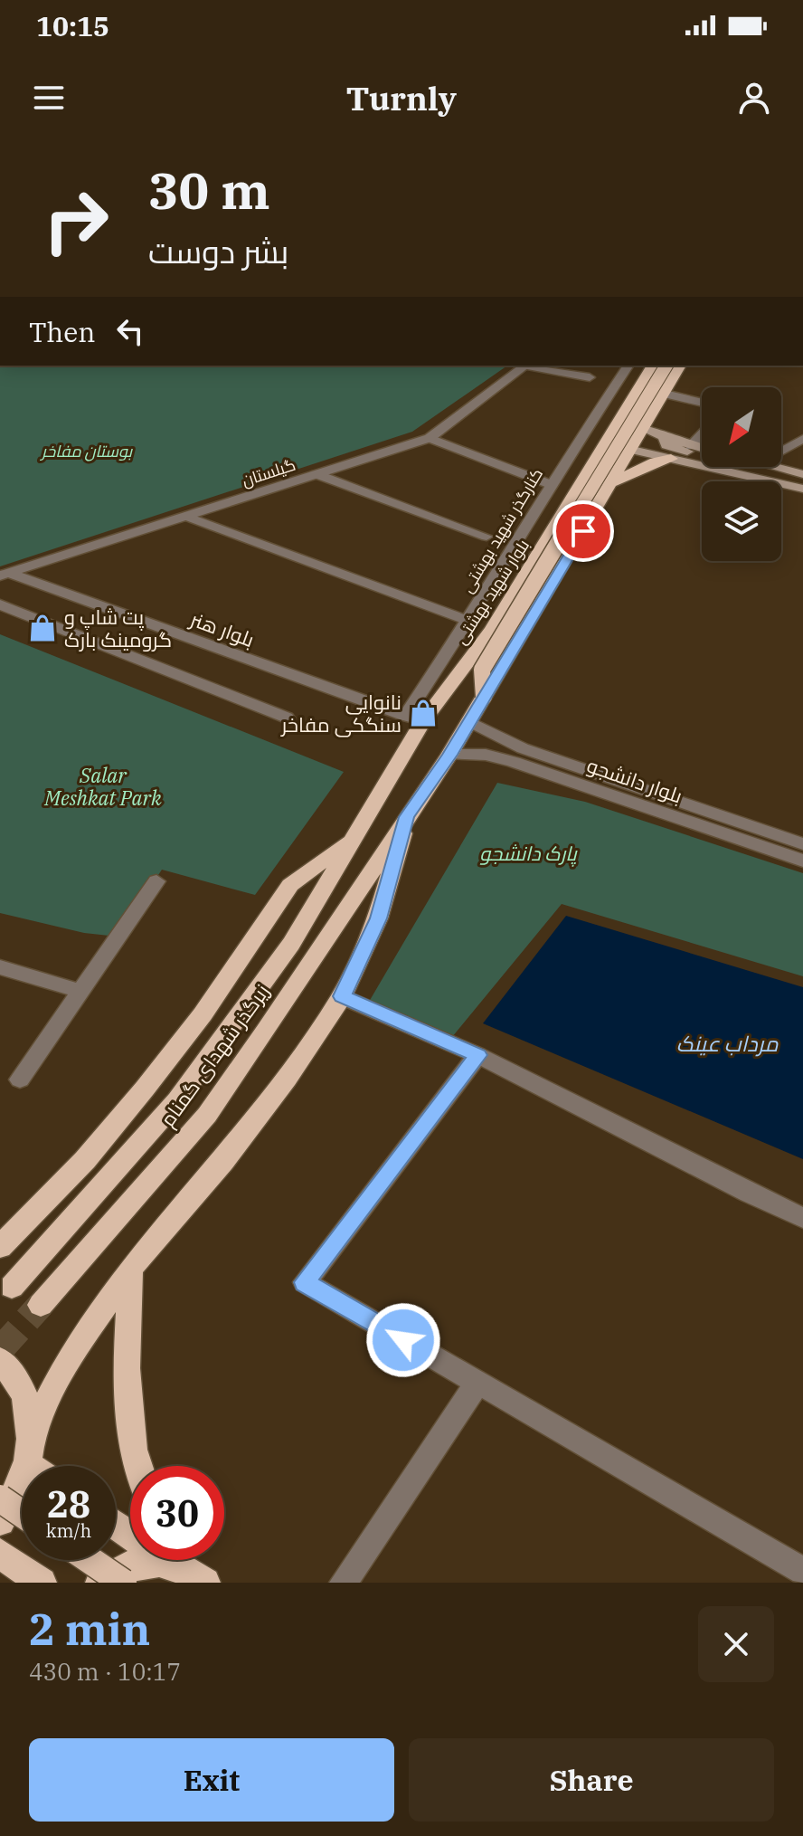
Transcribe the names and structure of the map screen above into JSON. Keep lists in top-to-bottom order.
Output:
{
  "streets": {
    "highway": ["بلوار شهید بهشتی", "زیرگذر شهدای گمنام"],
    "street": [
      "گیلستان",
      "کنارگذر شهید بهشتی",
      "بلوار هنر",
      "بلوار دانشجو"
    ]
  },
  "crossings": [
    ["گیلستان", "بلوار هنر"],
    ["کنارگذر شهید بهشتی", "بلوار هنر"],
    ["بلوار شهید بهشتی", "بلوار هنر"],
    ["بلوار شهید بهشتی", "زیرگذر شهدای گمنام"]
  ],
  "water": ["مرداب عینک"],
  "parks": ["بوستان مفاخر", "Salar Meshkat Park", "پارک دانشجو"],
  "places": {
    "shop": ["پت شاپ و گرومینک بارک", "نانوایی سنگکی مفاخر"]
  },
  "north": "bottom left",
  "page": {
    "status": "10:15",
    "header": "Turnly",
    "turn": ["30 m", "بشر دوست"],
    "then": "Then",
    "speed": "28 km/h",
    "limit": "30",
    "heading": ["2 min", "430 m · 10:17"],
    "buttons": ["Exit", "Share"]
  }
}
